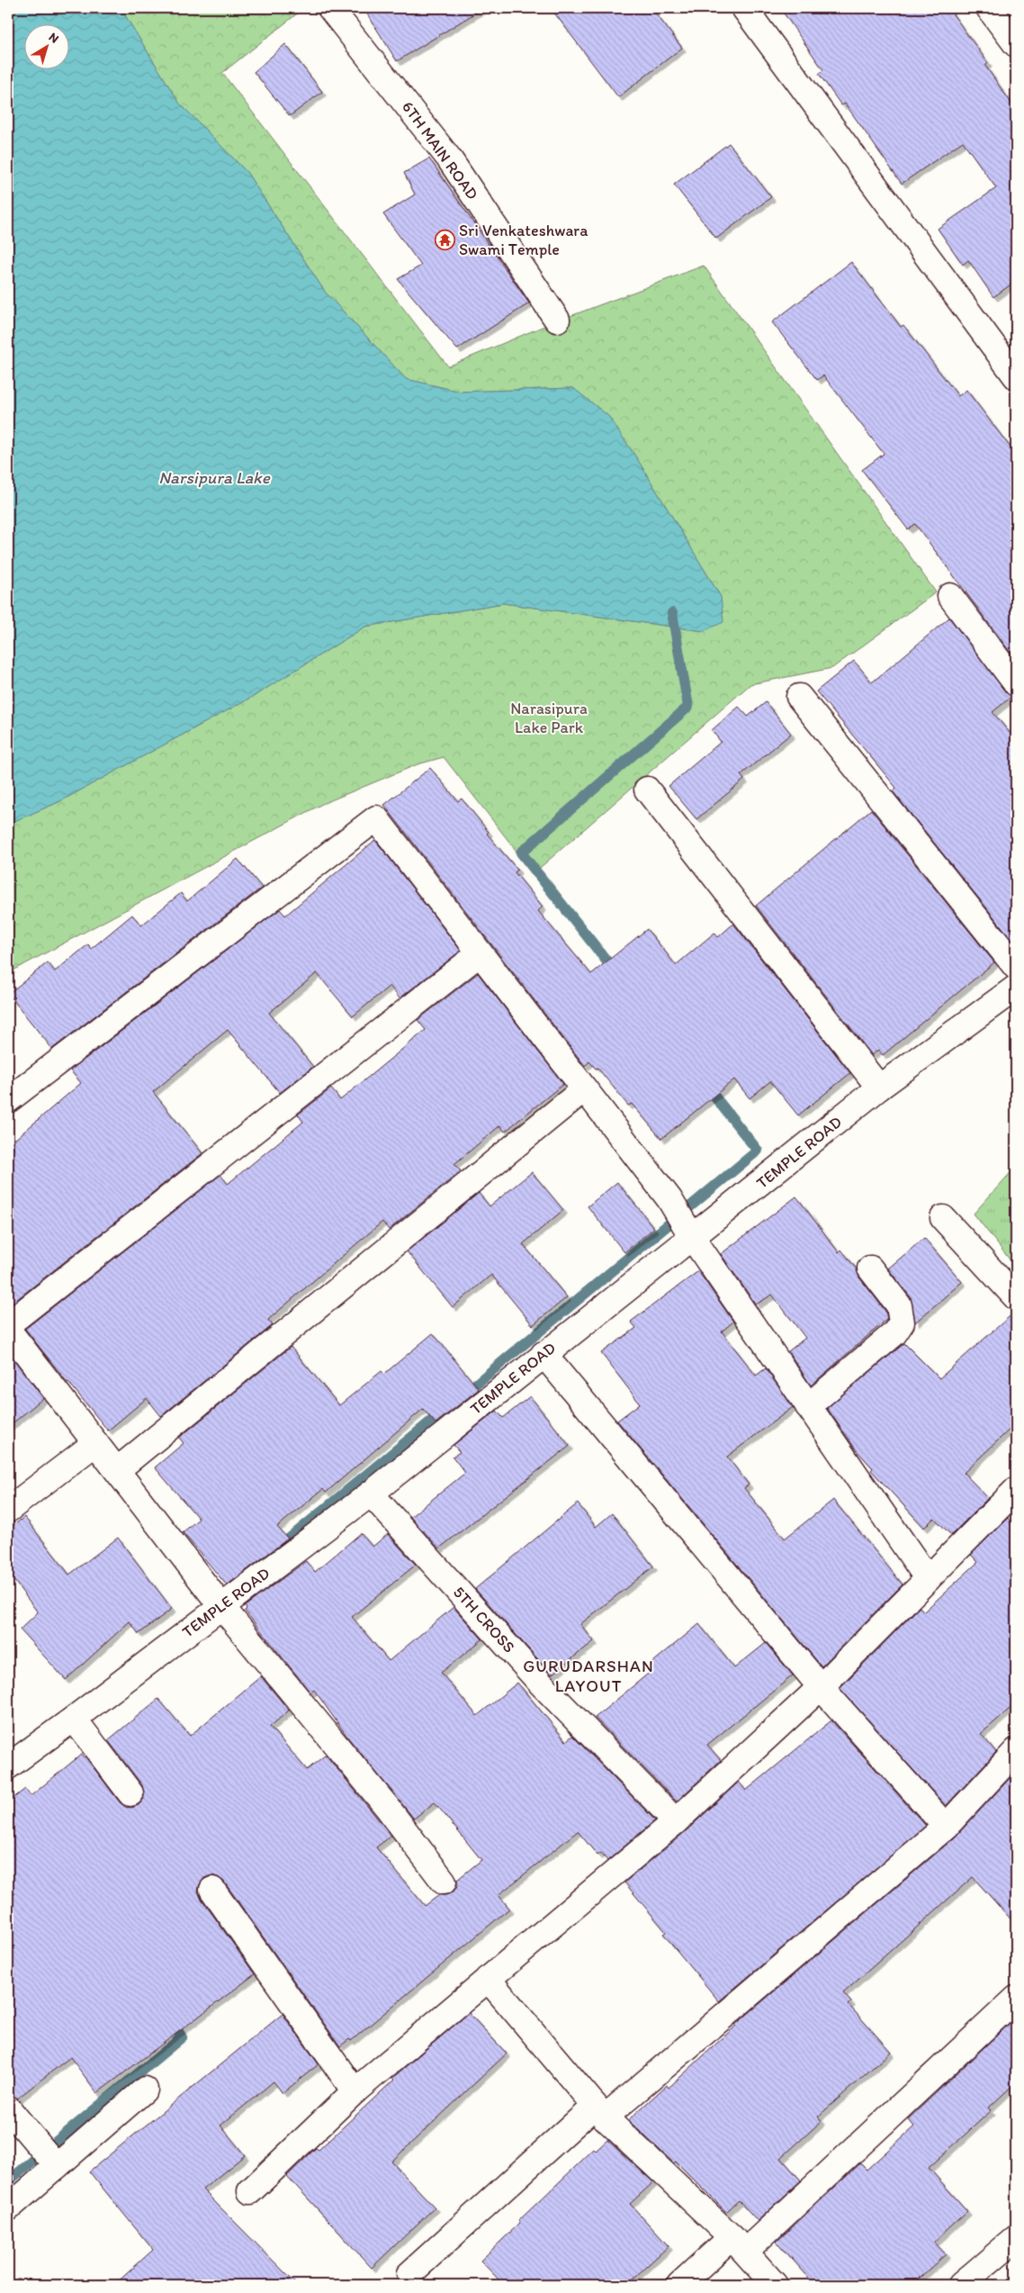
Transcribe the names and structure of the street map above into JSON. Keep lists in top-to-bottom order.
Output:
{
  "streets": {
    "street": ["6TH MAIN ROAD", "TEMPLE ROAD", "5TH CROSS"]
  },
  "crossings": [
    ["TEMPLE ROAD", "5TH CROSS"]
  ],
  "districts": ["GURUDARSHAN LAYOUT"],
  "water": ["Narsipura Lake"],
  "parks": ["Narasipura Lake Park"],
  "places": {
    "temple": ["Sri Venkateshwara Swami Temple"]
  },
  "north": "top right"
}
